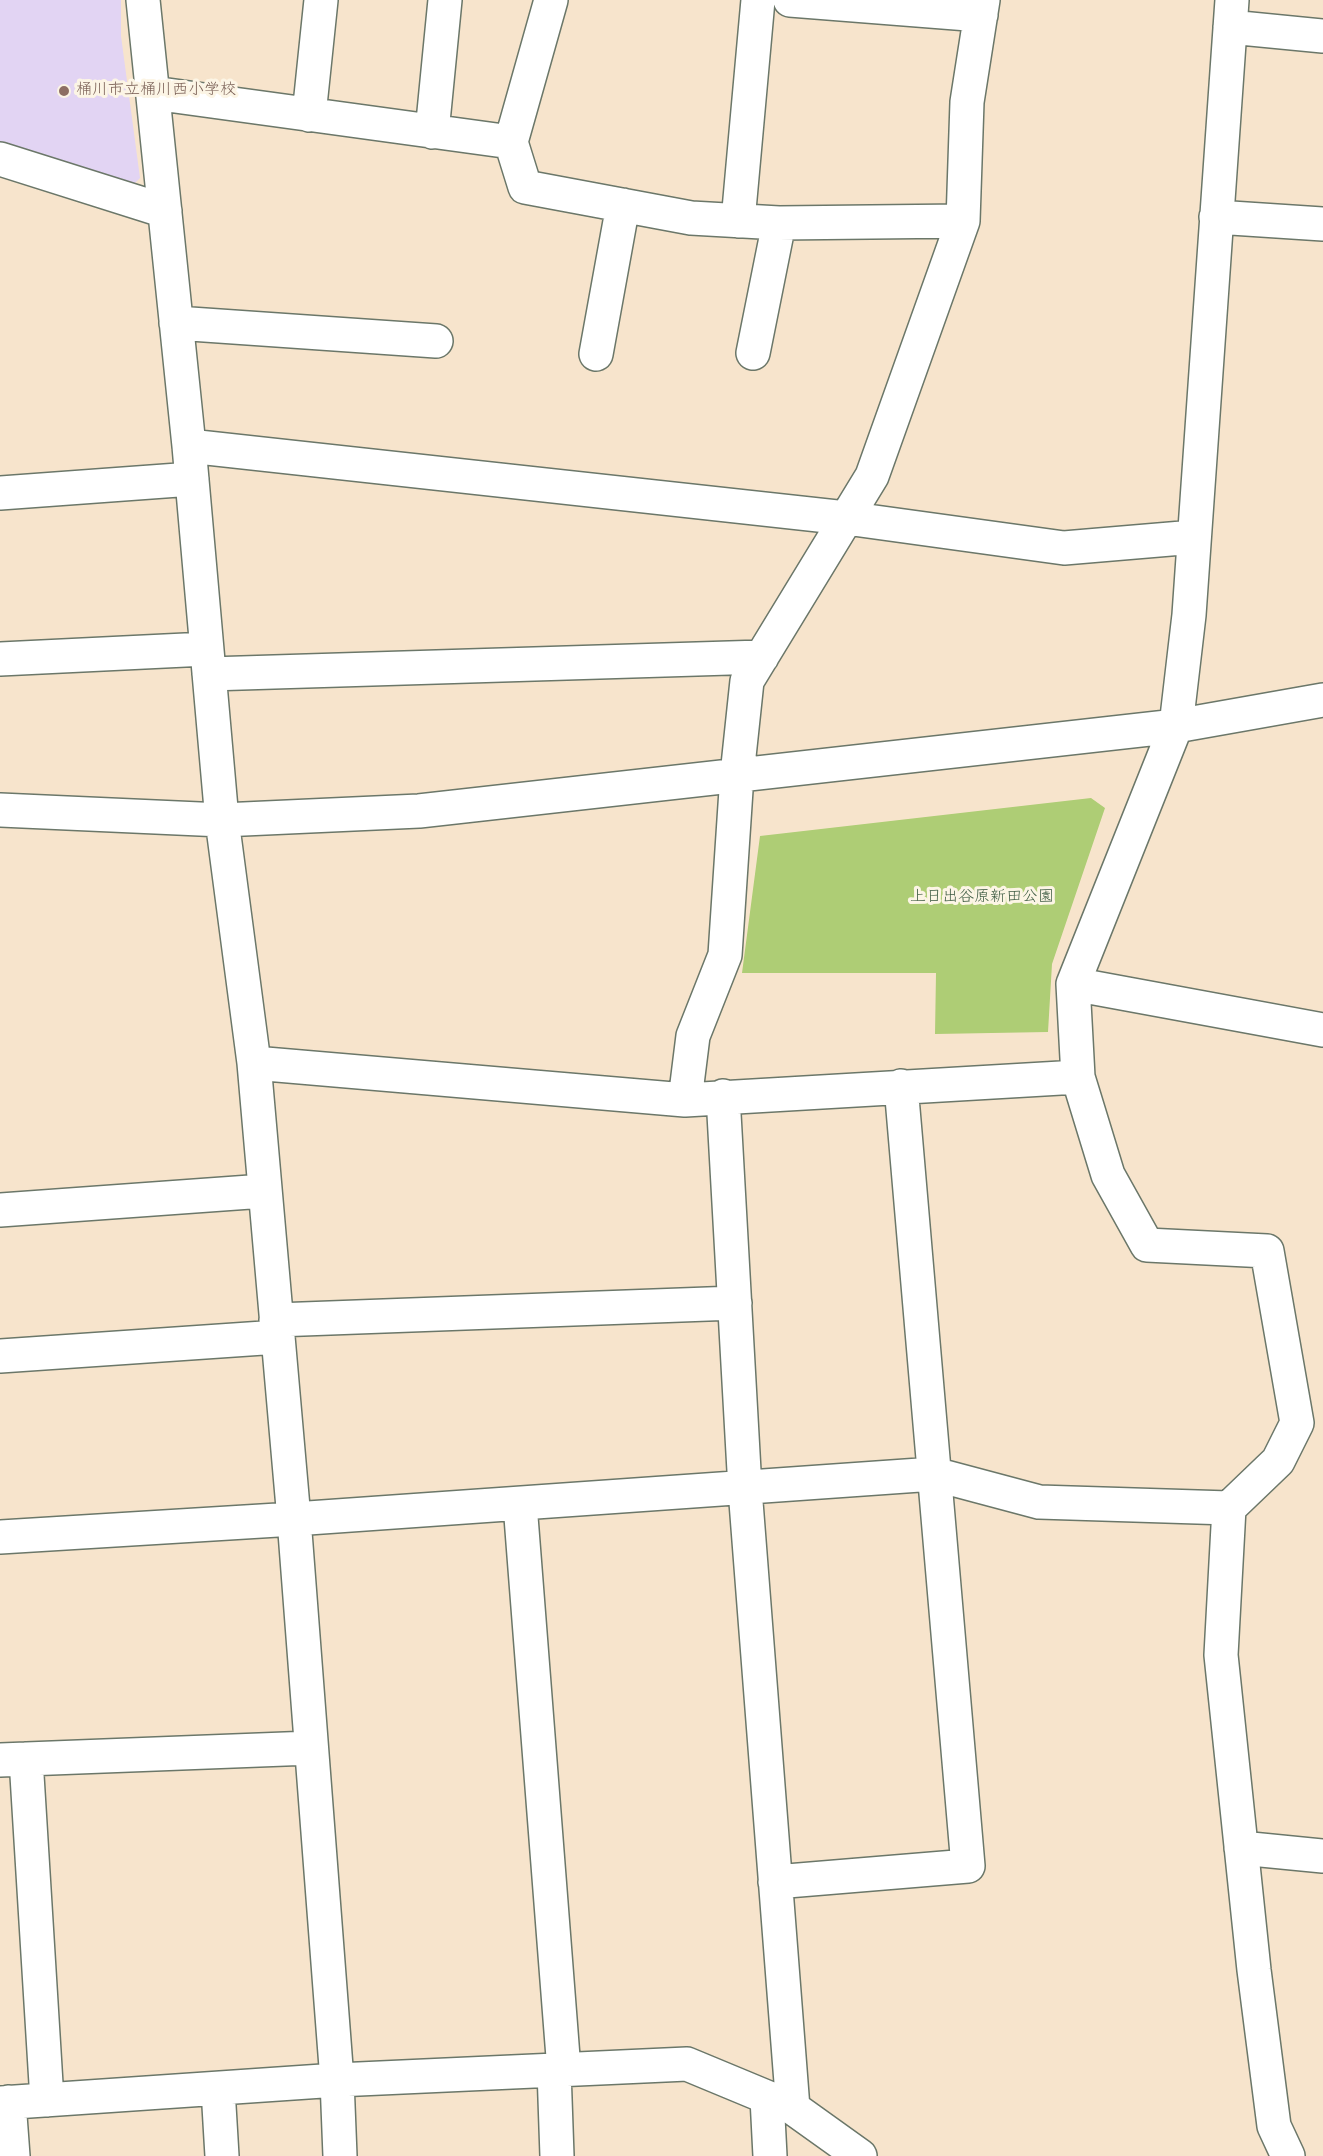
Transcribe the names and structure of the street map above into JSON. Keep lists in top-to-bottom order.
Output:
{
  "parks": ["上日出谷原新田公園"],
  "places": ["桶川市立桶川西小学校"]
}
